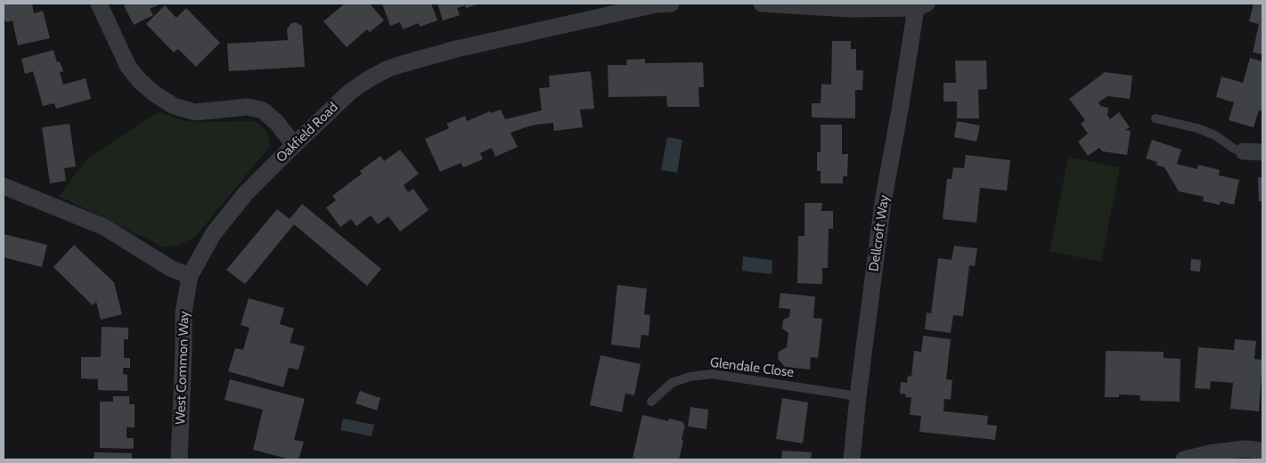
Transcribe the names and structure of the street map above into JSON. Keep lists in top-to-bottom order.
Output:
{
  "streets": {
    "street": ["Oakfield Road", "Dellcroft Way", "West Common Way"],
    "lane": ["Glendale Close"]
  },
  "crossings": [
    ["Oakfield Road", "West Common Way"],
    ["Dellcroft Way", "Glendale Close"]
  ]
}
